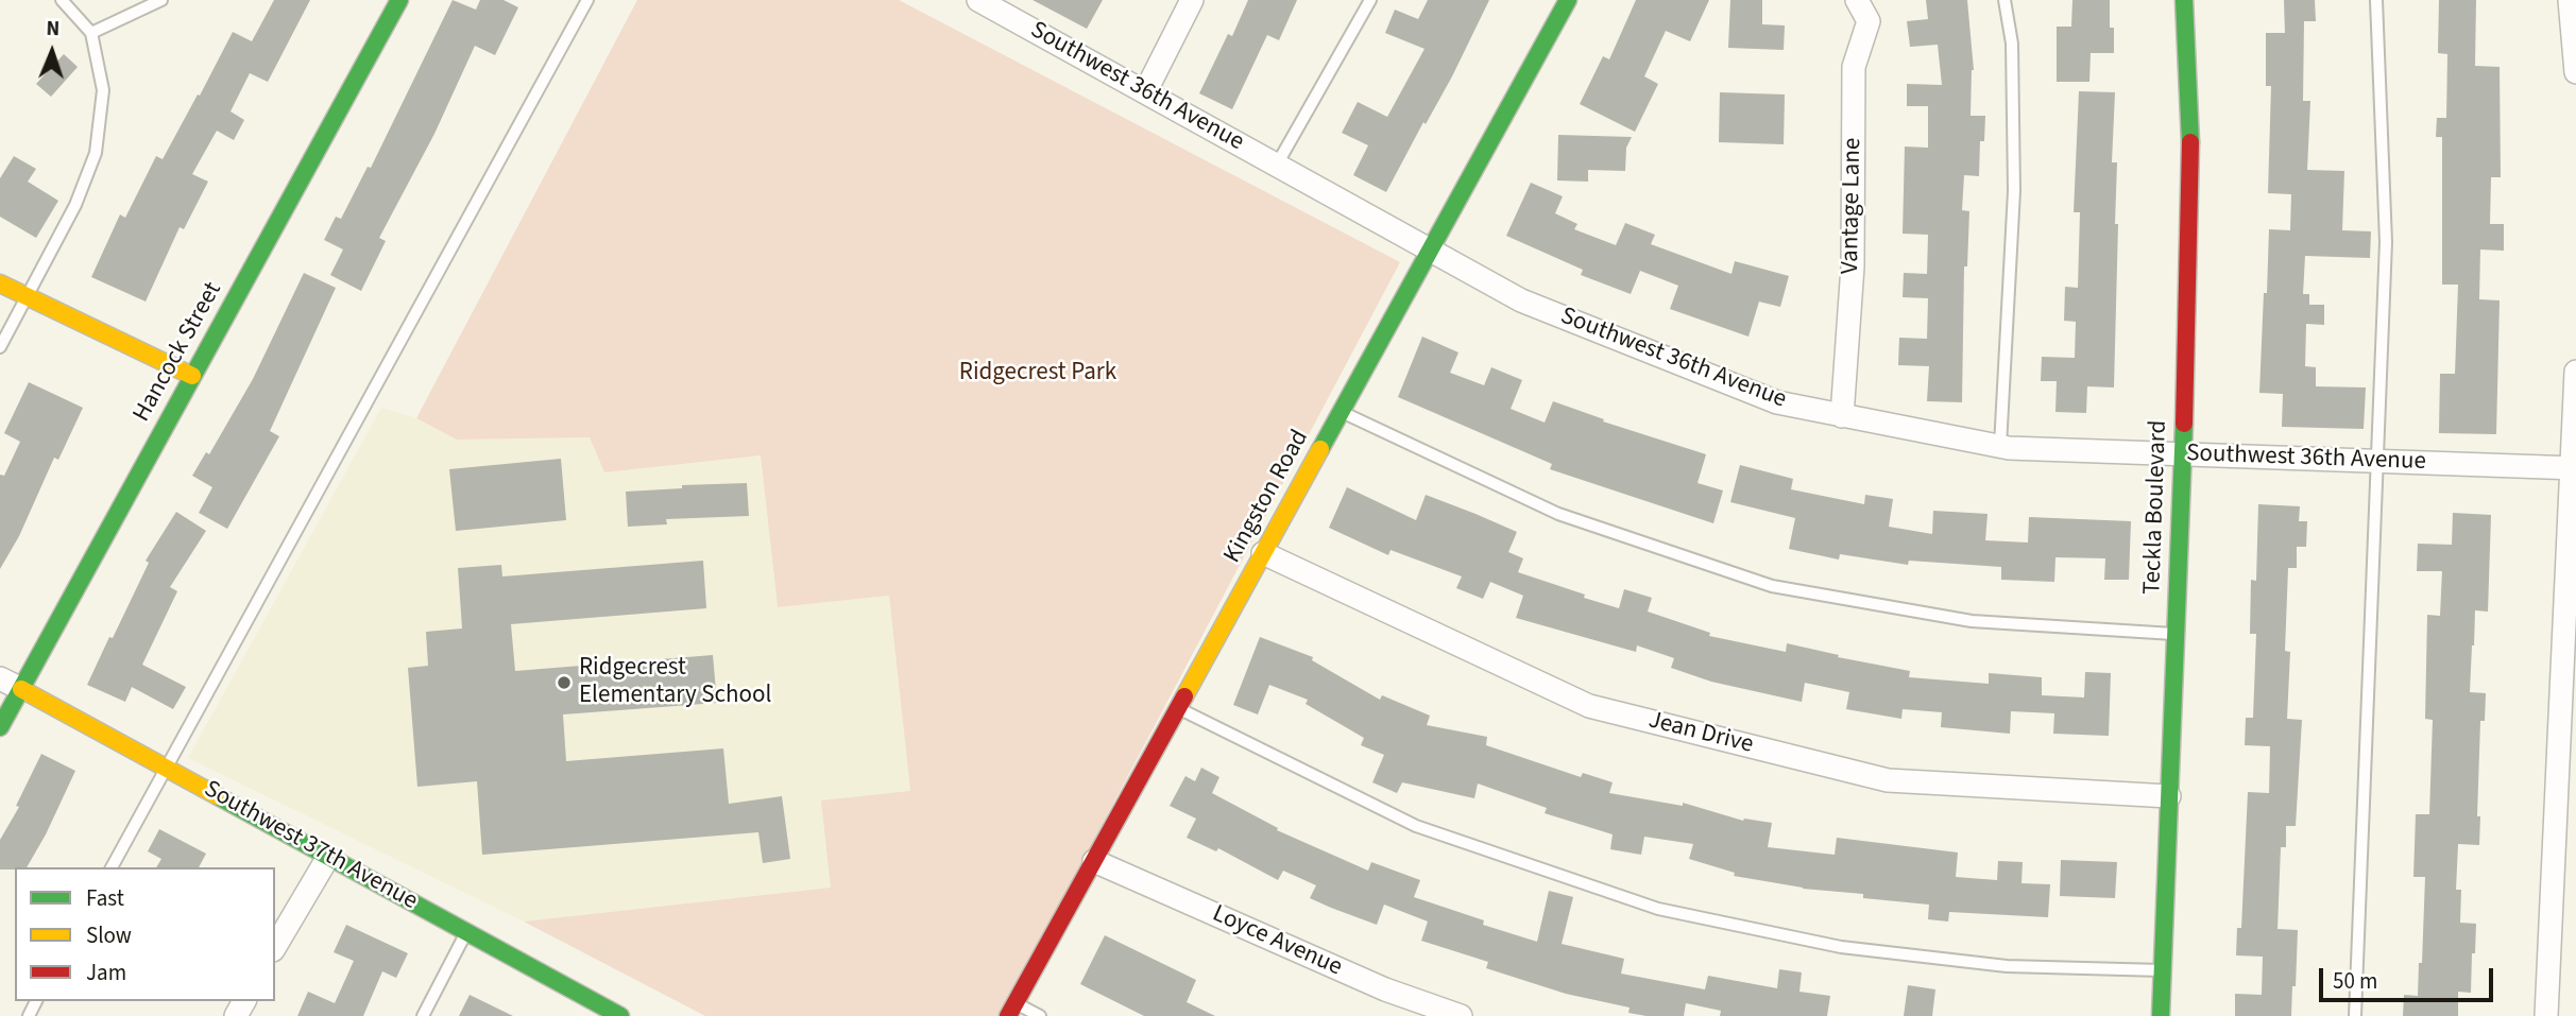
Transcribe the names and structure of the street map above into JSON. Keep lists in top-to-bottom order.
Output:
{
  "streets": {
    "street": [
      "Southwest 36th Avenue",
      "Vantage Lane",
      "Hancock Street",
      "Kingston Road",
      "Teckla Boulevard",
      "Jean Drive",
      "Southwest 37th Avenue",
      "Loyce Avenue"
    ]
  },
  "crossings": [
    ["Southwest 36th Avenue", "Vantage Lane"],
    ["Southwest 36th Avenue", "Kingston Road"],
    ["Southwest 36th Avenue", "Teckla Boulevard"],
    ["Hancock Street", "Southwest 37th Avenue"],
    ["Kingston Road", "Jean Drive"],
    ["Kingston Road", "Loyce Avenue"],
    ["Teckla Boulevard", "Jean Drive"]
  ],
  "parks": ["Ridgecrest Park"],
  "places": ["Ridgecrest Elementary School"],
  "legend": ["Fast", "Slow", "Jam"],
  "scale_bar": "50 m",
  "north": "top"
}
